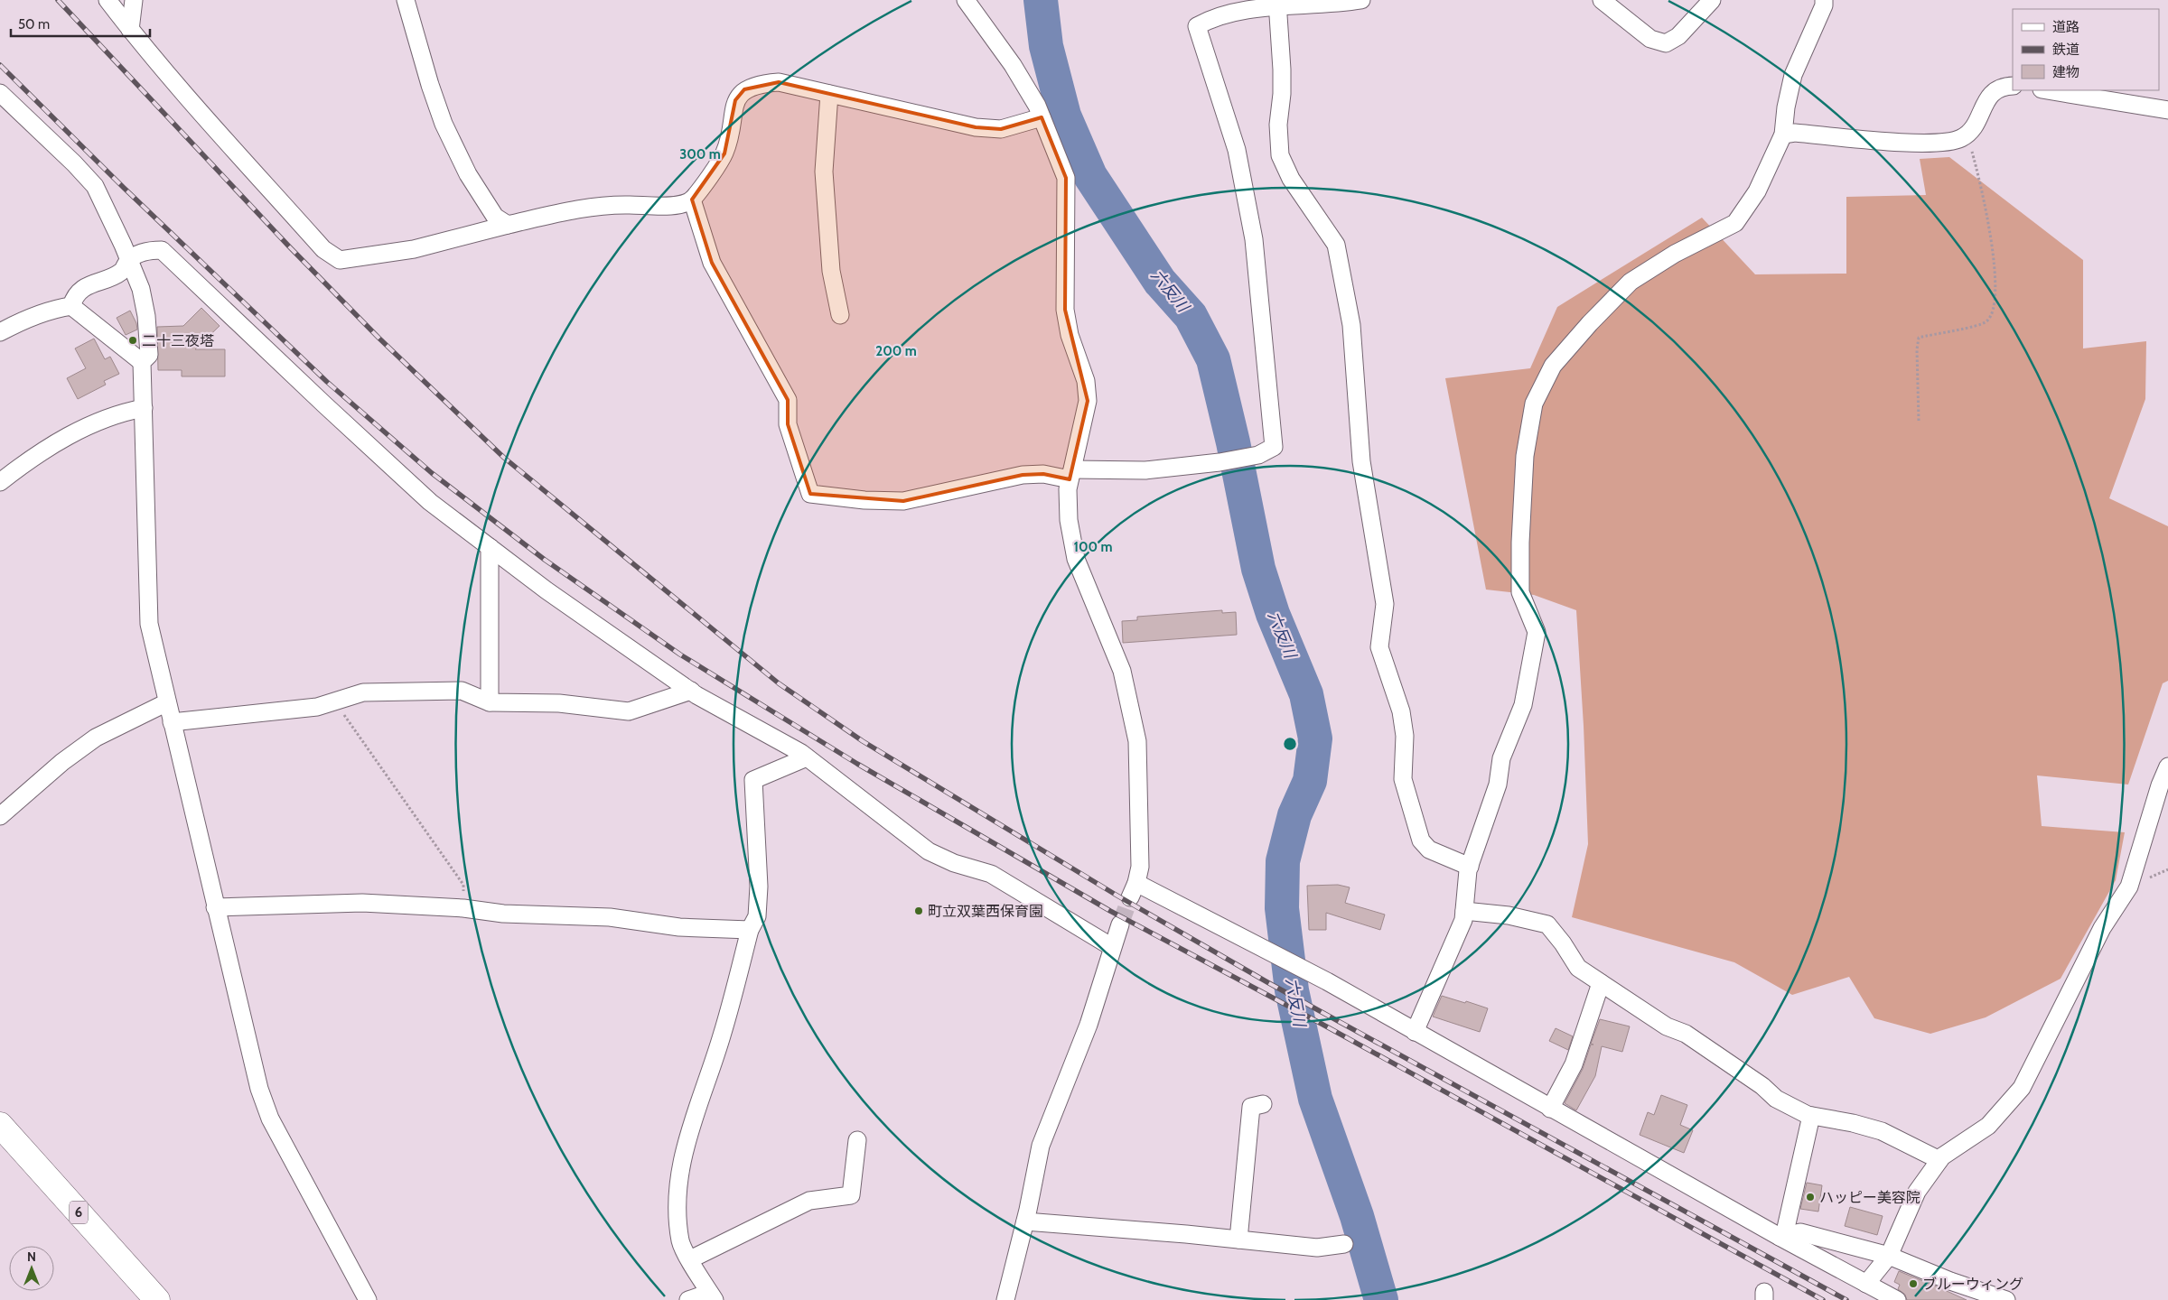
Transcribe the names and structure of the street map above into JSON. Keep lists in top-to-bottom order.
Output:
{
  "streets": {
    "main road": ["6"]
  },
  "water": ["六反川"],
  "places": [
    "二十三夜塔",
    "町立双葉西保育園",
    "ハッピー美容院",
    "ブルーウィング"
  ],
  "legend": ["道路", "鉄道", "建物"],
  "scale_bar": "50 m",
  "north": "top",
  "rings": ["300 m", "200 m", "100 m"]
}
